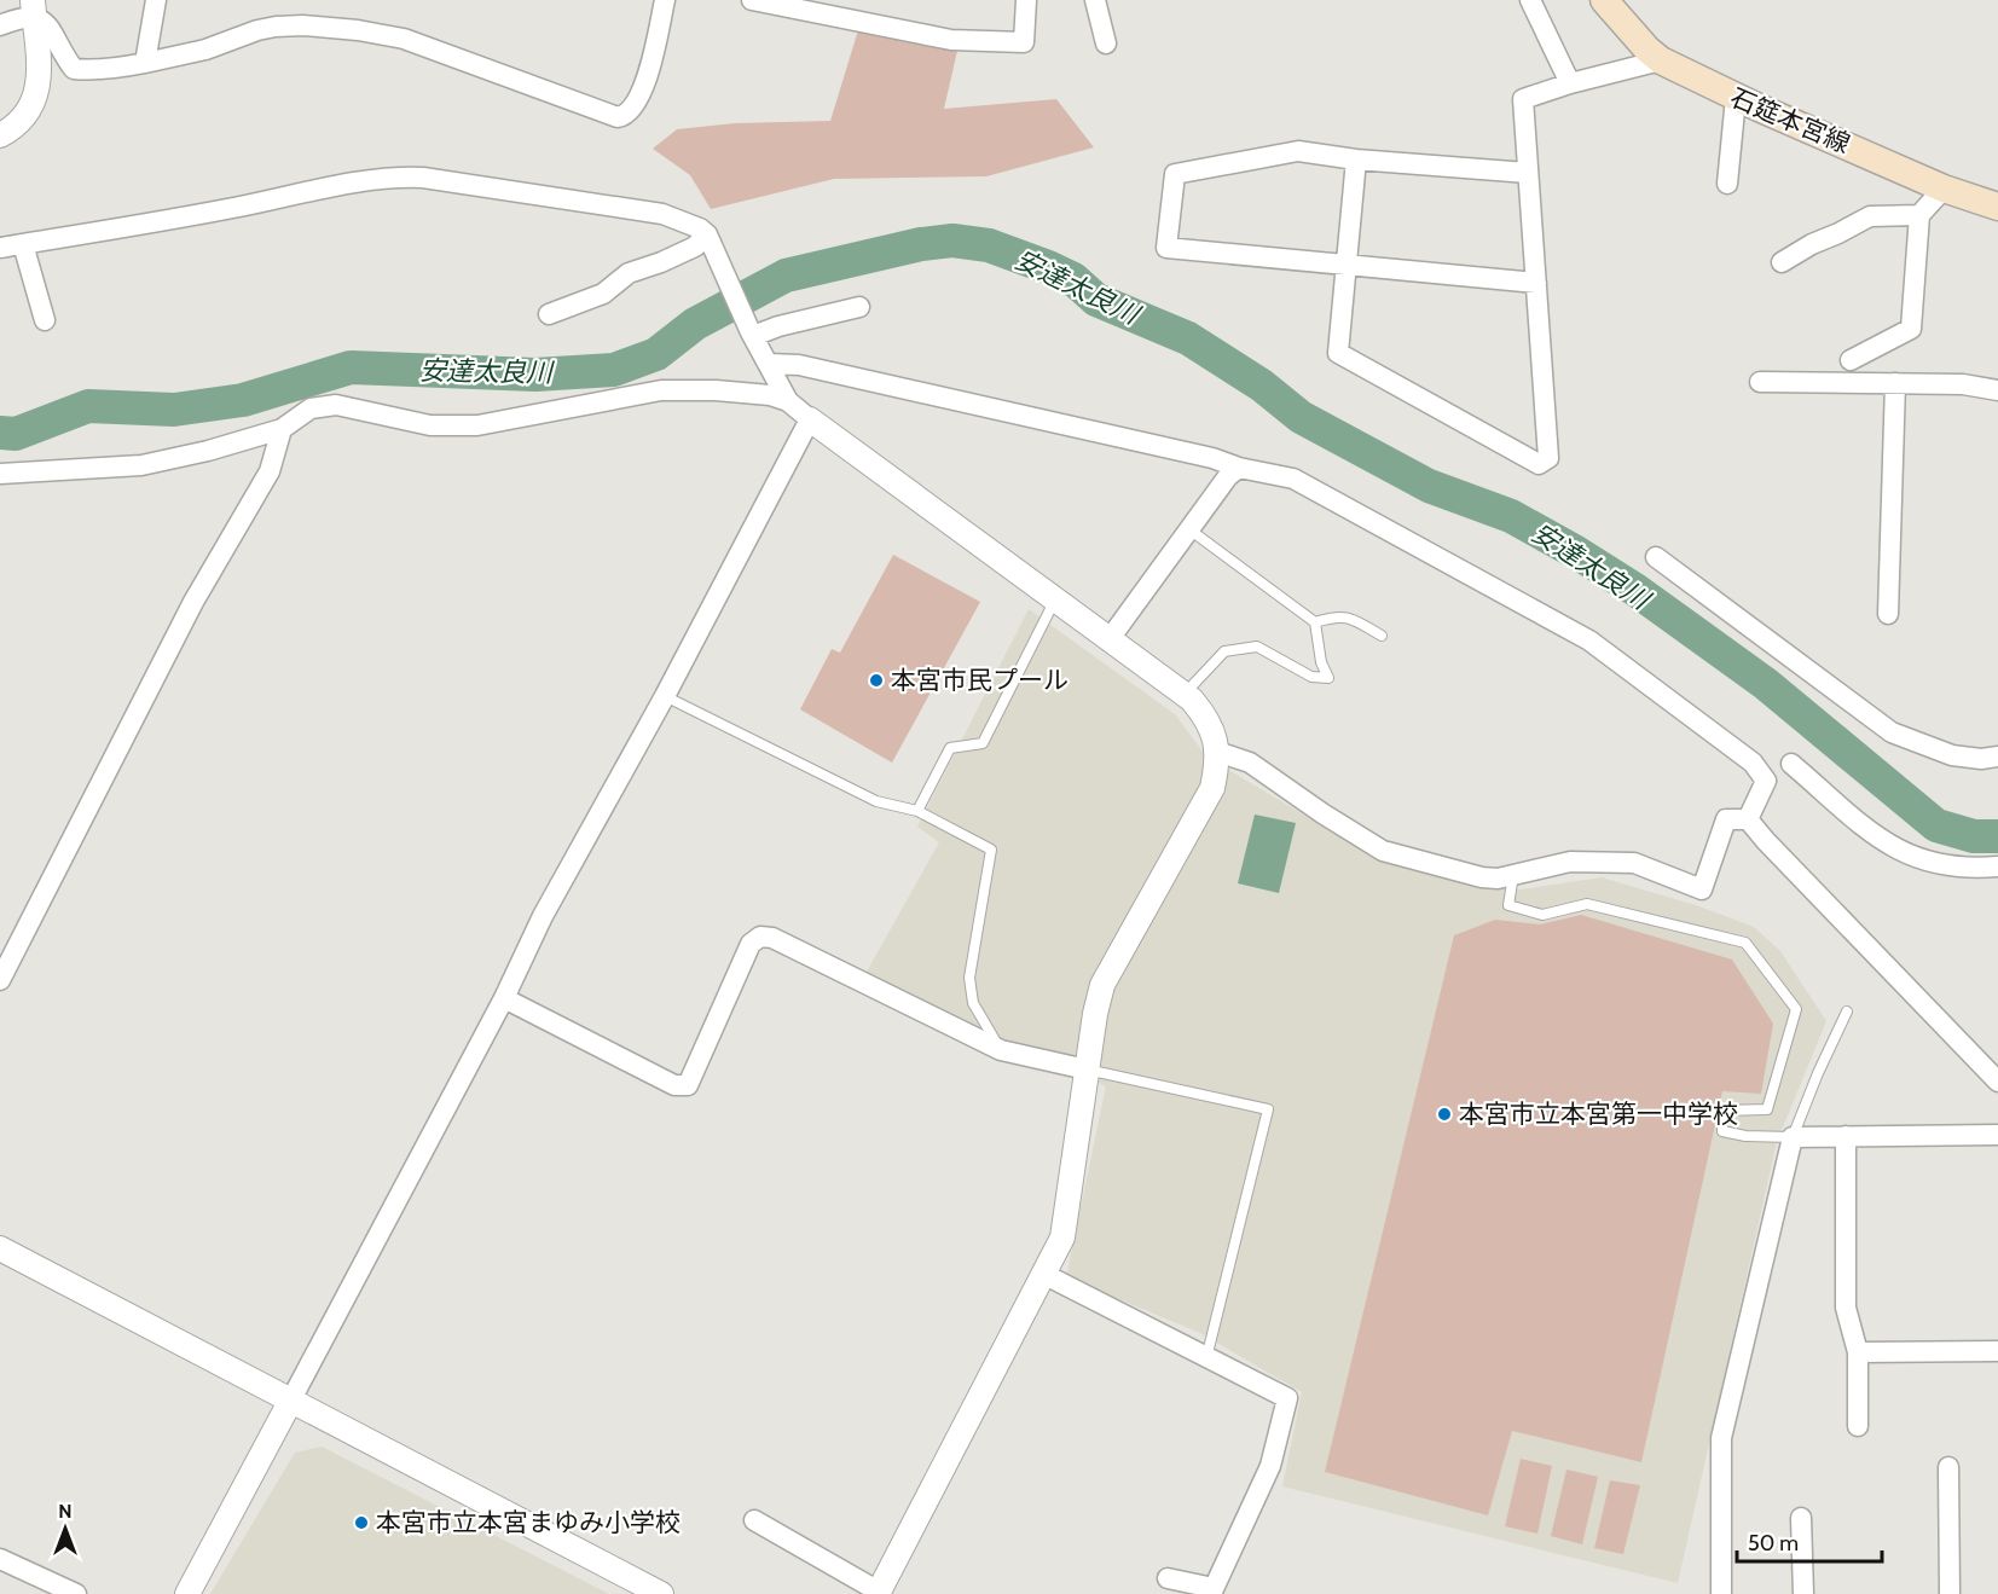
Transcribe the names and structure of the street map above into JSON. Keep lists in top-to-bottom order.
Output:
{
  "streets": {
    "main road": ["石筵本宮線"]
  },
  "water": ["安達太良川"],
  "places": ["本宮市民プール", "本宮市立本宮第一中学校", "本宮市立本宮まゆみ小学校"],
  "scale_bar": "50 m",
  "north": "top"
}
